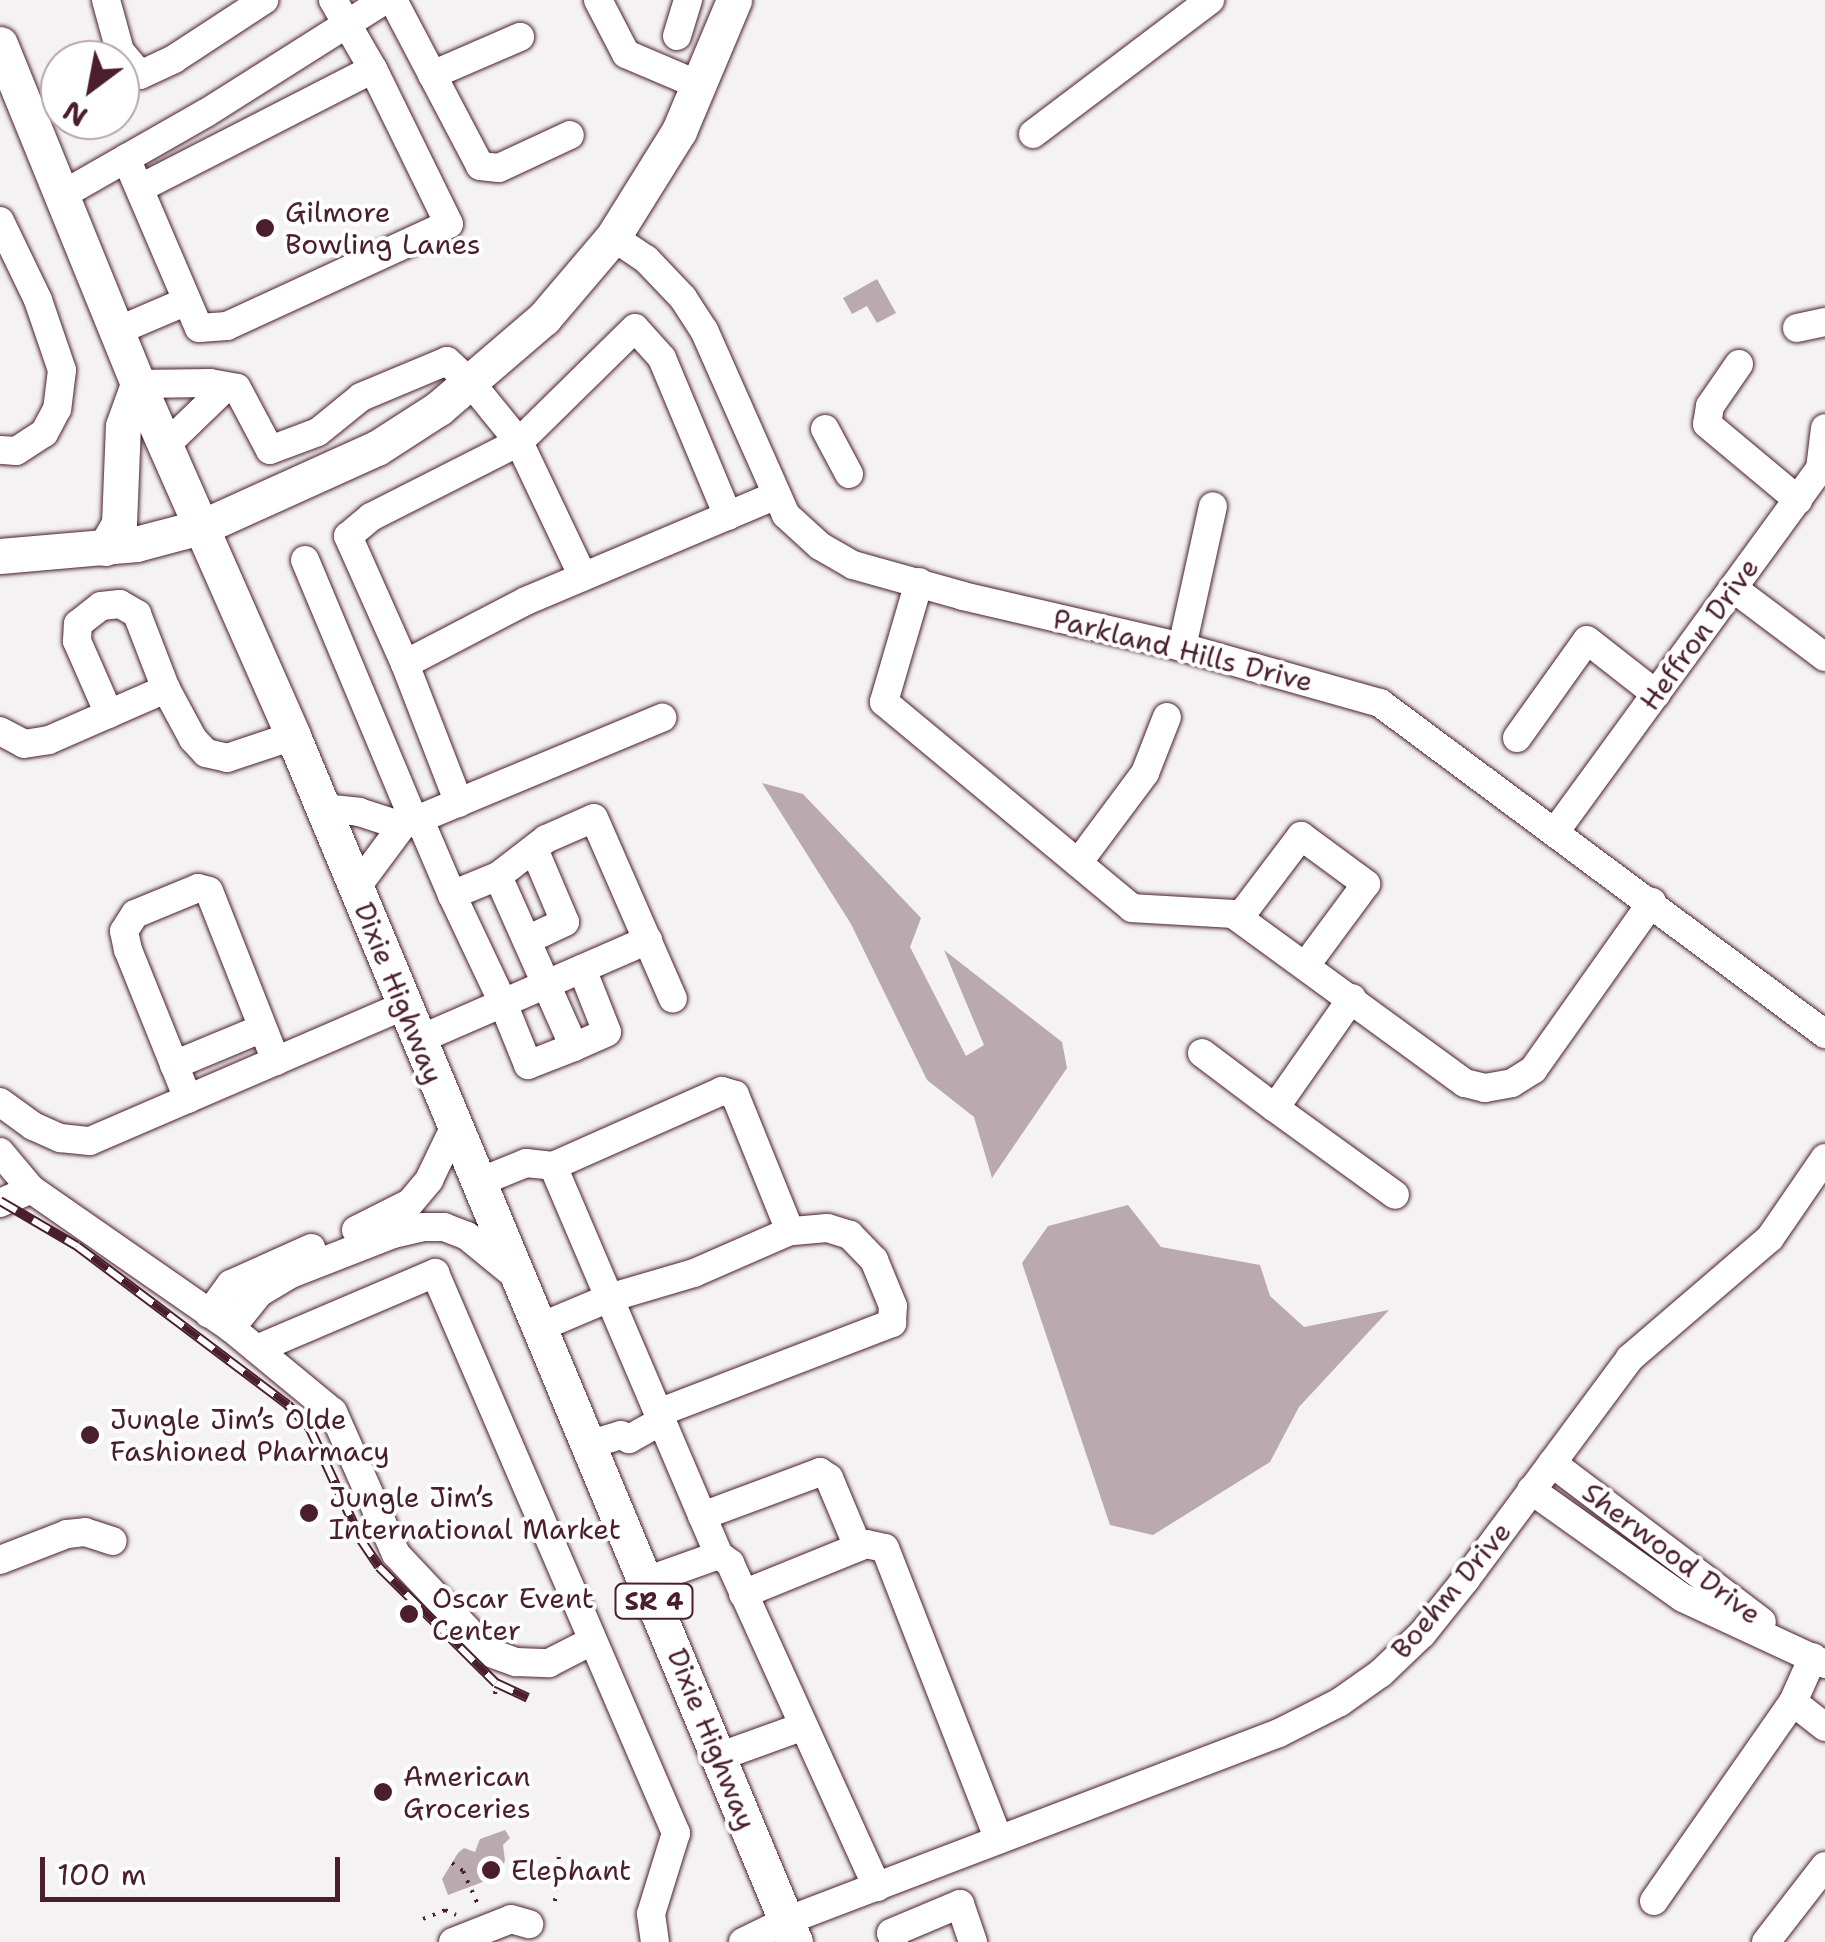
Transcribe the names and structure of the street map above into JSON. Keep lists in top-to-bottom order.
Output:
{
  "streets": {
    "main road": ["Dixie Highway", "SR 4"],
    "street": [
      "Heffron Drive",
      "Parkland Hills Drive",
      "Sherwood Drive",
      "Boehm Drive"
    ]
  },
  "crossings": [
    ["Heffron Drive", "Parkland Hills Drive"],
    ["Dixie Highway", "Boehm Drive"],
    ["Sherwood Drive", "Boehm Drive"]
  ],
  "places": [
    "Gilmore Bowling Lanes",
    "Jungle Jim’s Olde Fashioned Pharmacy",
    "Jungle Jim’s International Market",
    "Oscar Event Center",
    "American Groceries",
    "Elephant"
  ],
  "scale_bar": "100 m",
  "north": "bottom left"
}
